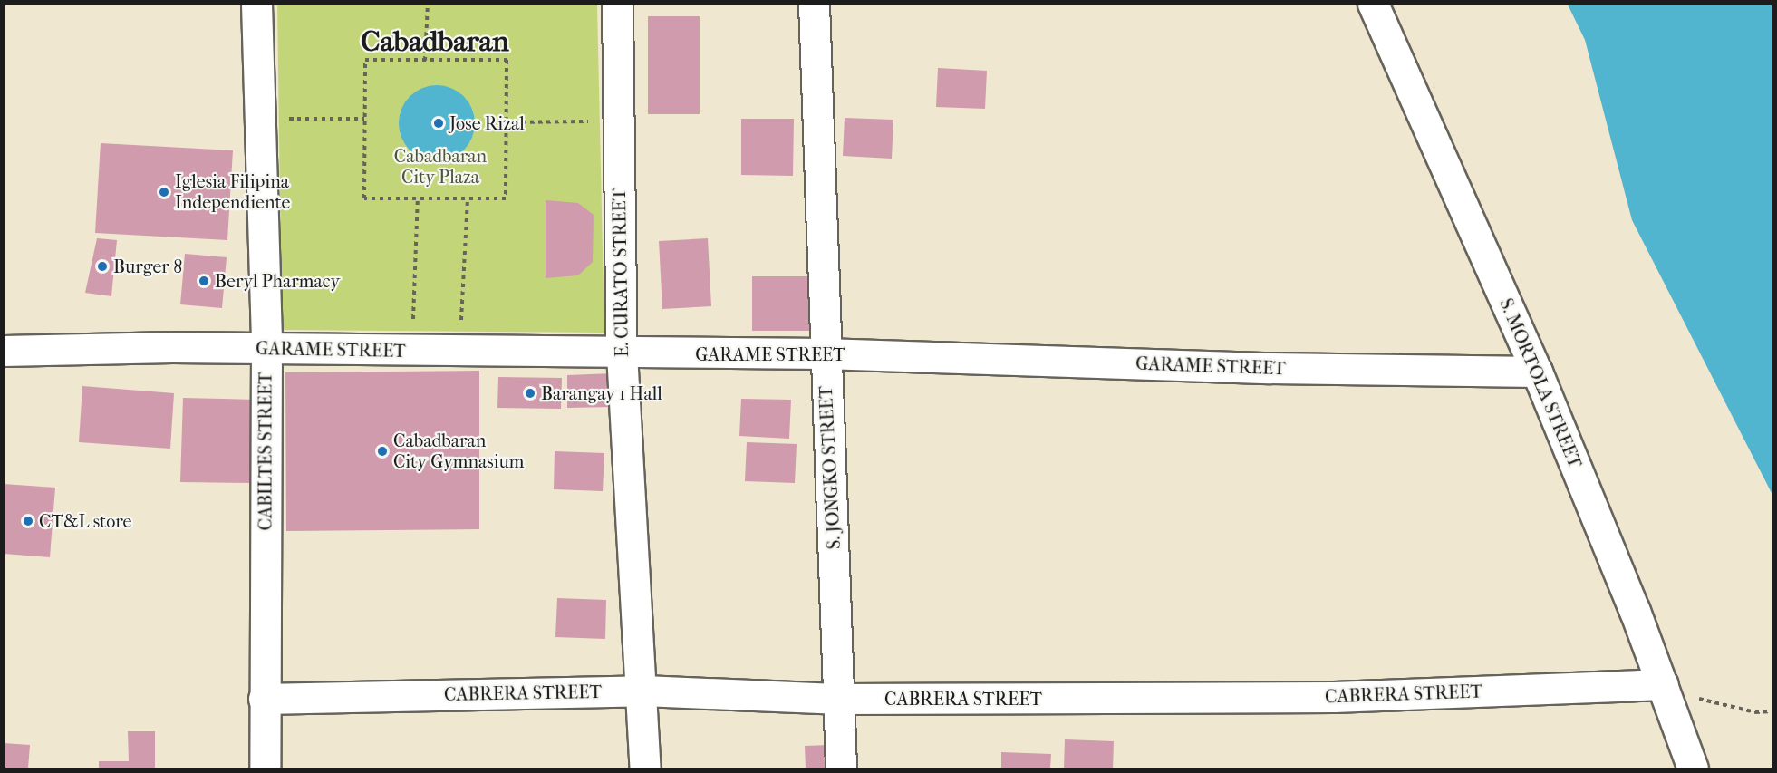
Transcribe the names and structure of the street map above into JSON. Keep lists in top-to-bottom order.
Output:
{
  "streets": {
    "street": [
      "E. CURATO STREET",
      "GARAME STREET",
      "S. MORTOLA STREET",
      "CABILTES STREET",
      "S. JONGKO STREET",
      "CABRERA STREET"
    ]
  },
  "crossings": [
    ["E. CURATO STREET", "GARAME STREET"],
    ["E. CURATO STREET", "CABRERA STREET"],
    ["GARAME STREET", "S. MORTOLA STREET"],
    ["GARAME STREET", "CABILTES STREET"],
    ["GARAME STREET", "S. JONGKO STREET"],
    ["S. MORTOLA STREET", "CABRERA STREET"],
    ["CABILTES STREET", "CABRERA STREET"],
    ["S. JONGKO STREET", "CABRERA STREET"]
  ],
  "districts": ["Cabadbaran"],
  "parks": ["Cabadbaran City Plaza"],
  "places": [
    "Jose Rizal",
    "Iglesia Filipina Independiente",
    "Burger 8",
    "Beryl Pharmacy",
    "Barangay 1 Hall",
    "Cabadbaran City Gymnasium",
    "CT&L store"
  ]
}
